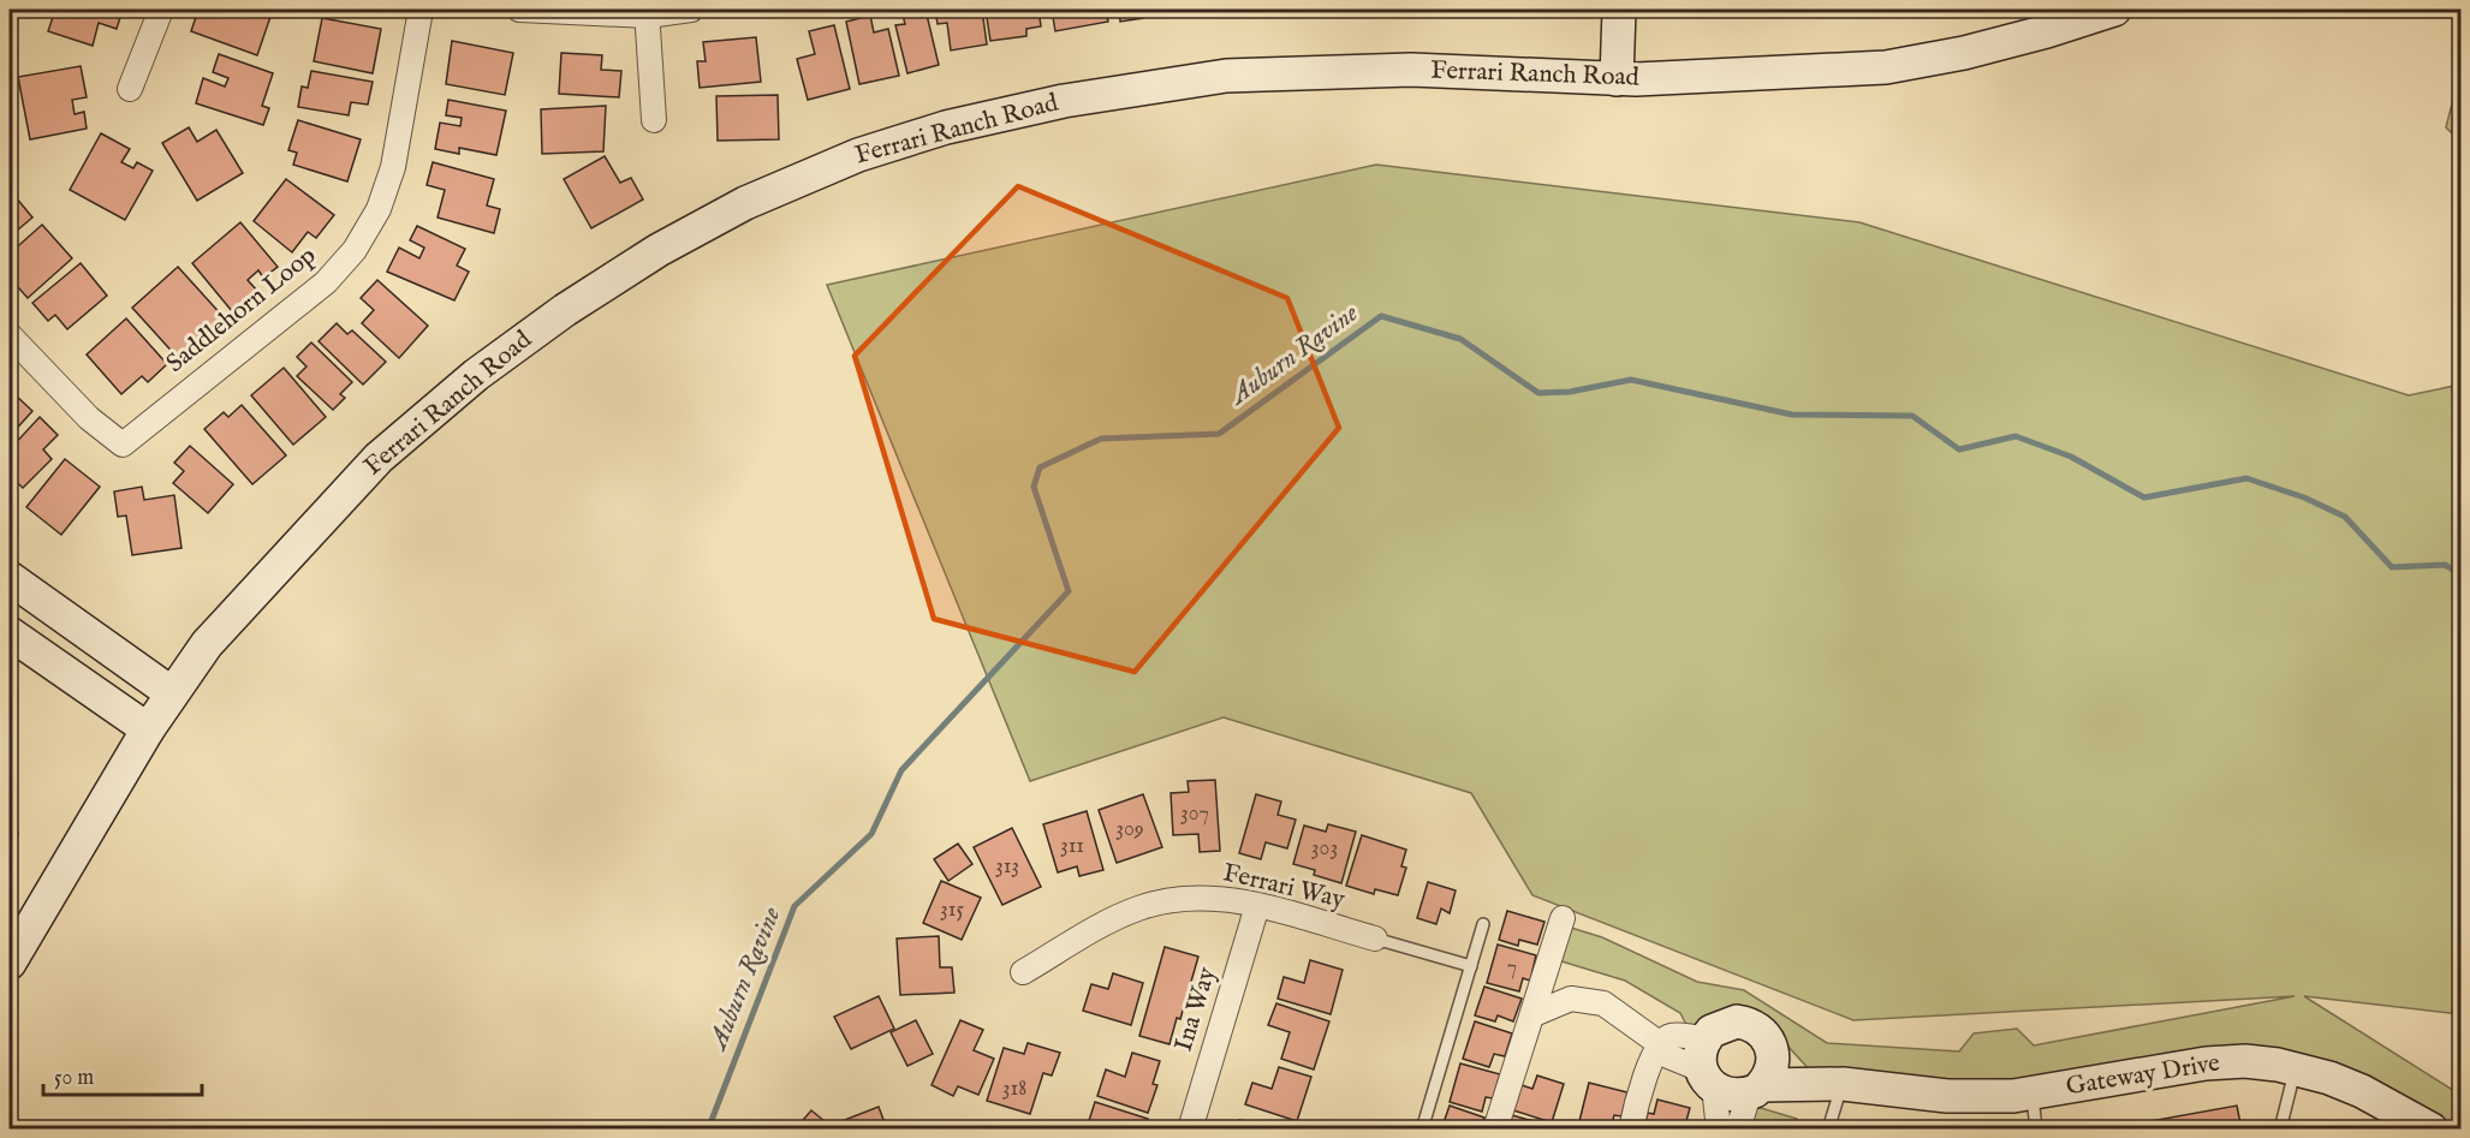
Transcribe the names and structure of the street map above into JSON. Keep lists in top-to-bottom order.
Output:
{
  "streets": {
    "main road": ["Ferrari Ranch Road", "Gateway Drive"],
    "street": ["Saddlehorn Loop", "Ferrari Way", "Ina Way"]
  },
  "crossings": [
    ["Ferrari Way", "Ina Way"]
  ],
  "water": ["Auburn Ravine"],
  "house_numbers": [
    "307",
    "309",
    "311",
    "303",
    "313",
    "315",
    "7",
    "318"
  ],
  "scale_bar": "50 m"
}
